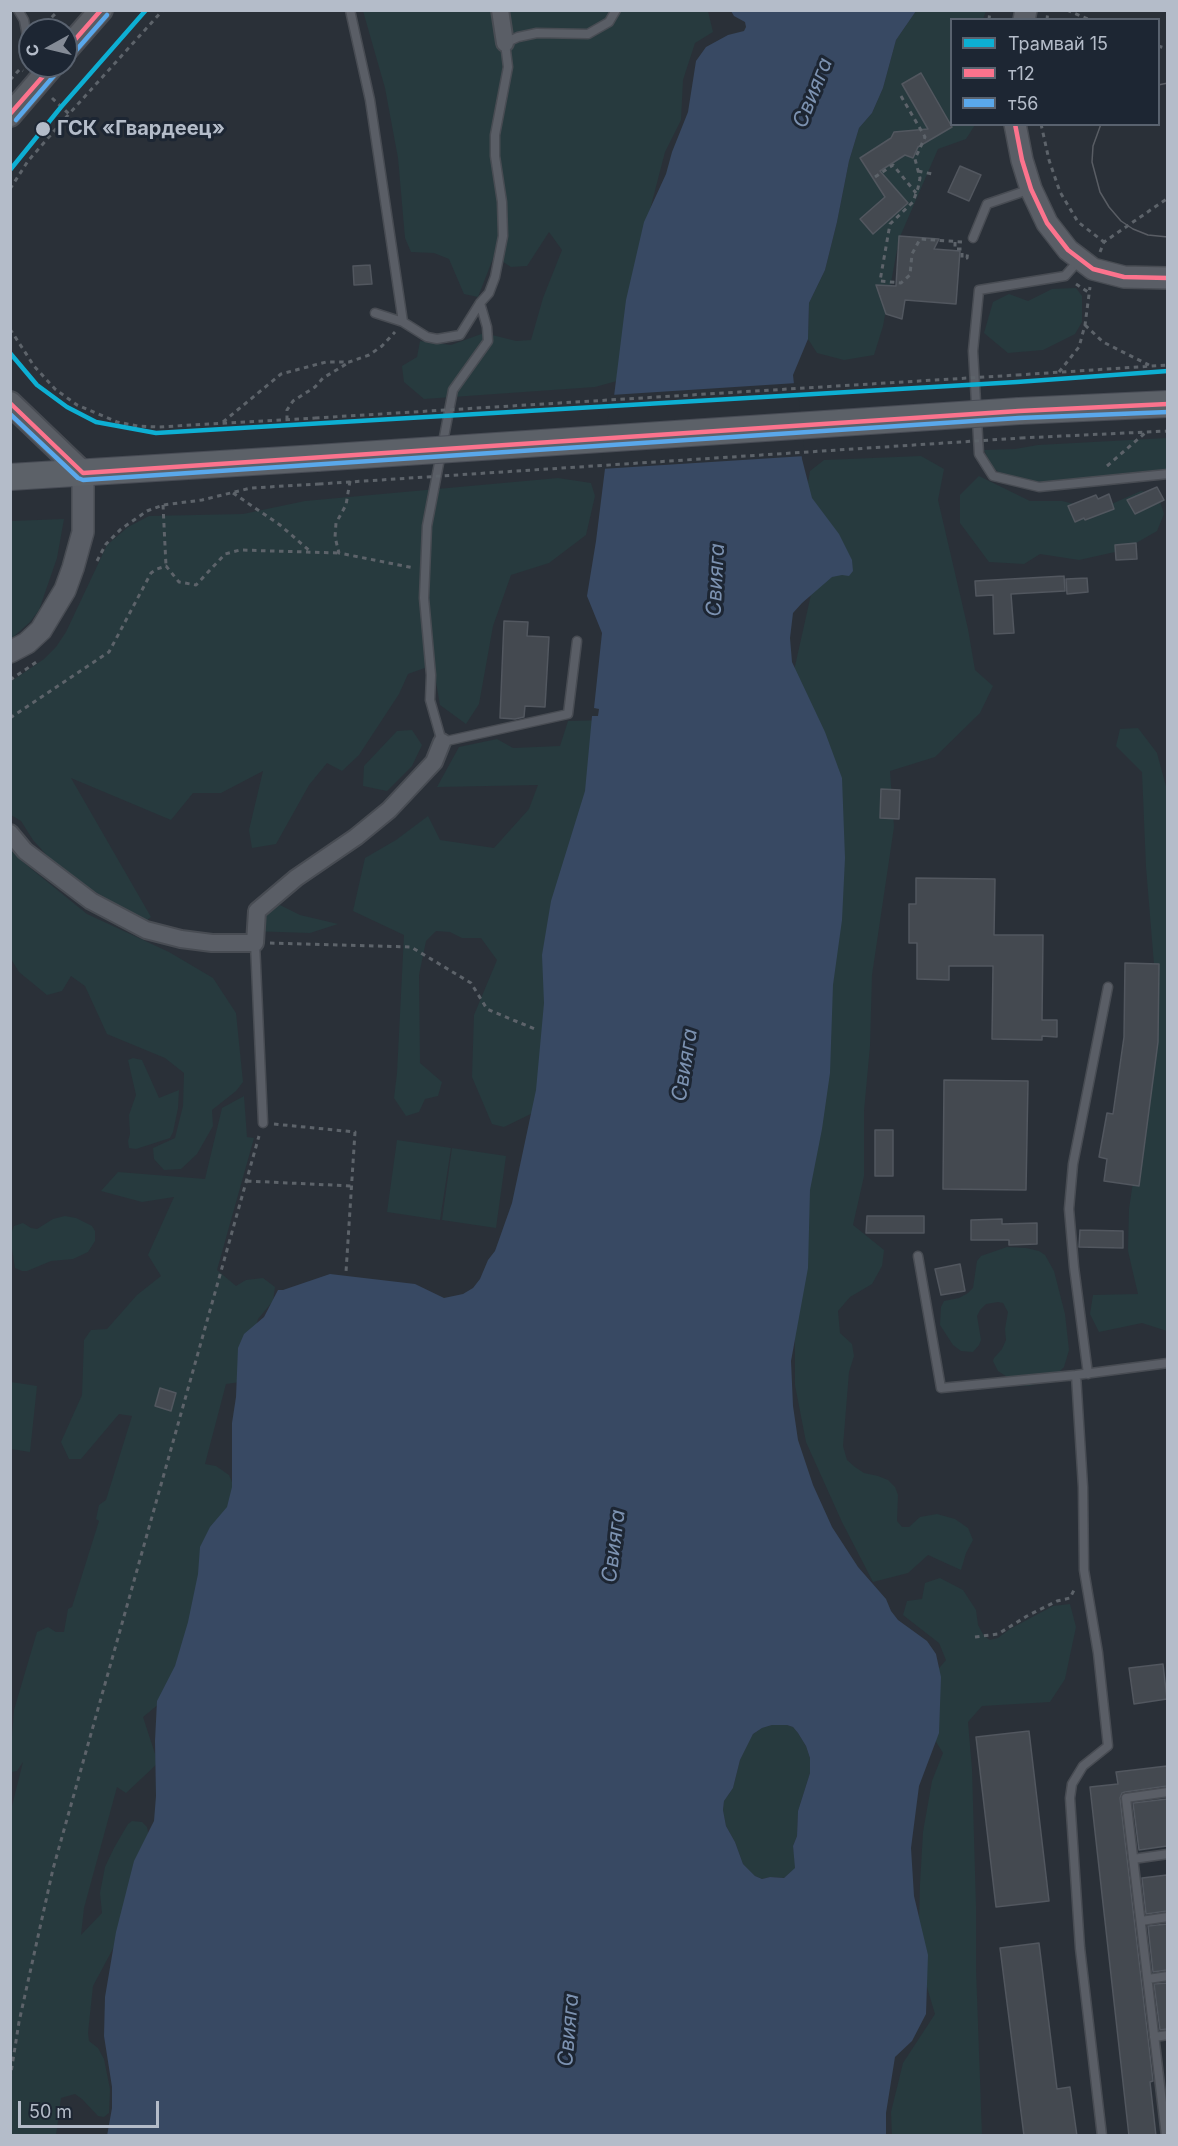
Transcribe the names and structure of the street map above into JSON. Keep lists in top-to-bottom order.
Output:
{
  "water": ["Свияга"],
  "places": ["ГСК «Гвардеец»"],
  "lines": ["tram line 15", "transit line т12", "transit line т56"],
  "legend": ["Трамвай 15", "т12", "т56"],
  "scale_bar": "50 m",
  "north": "left"
}
